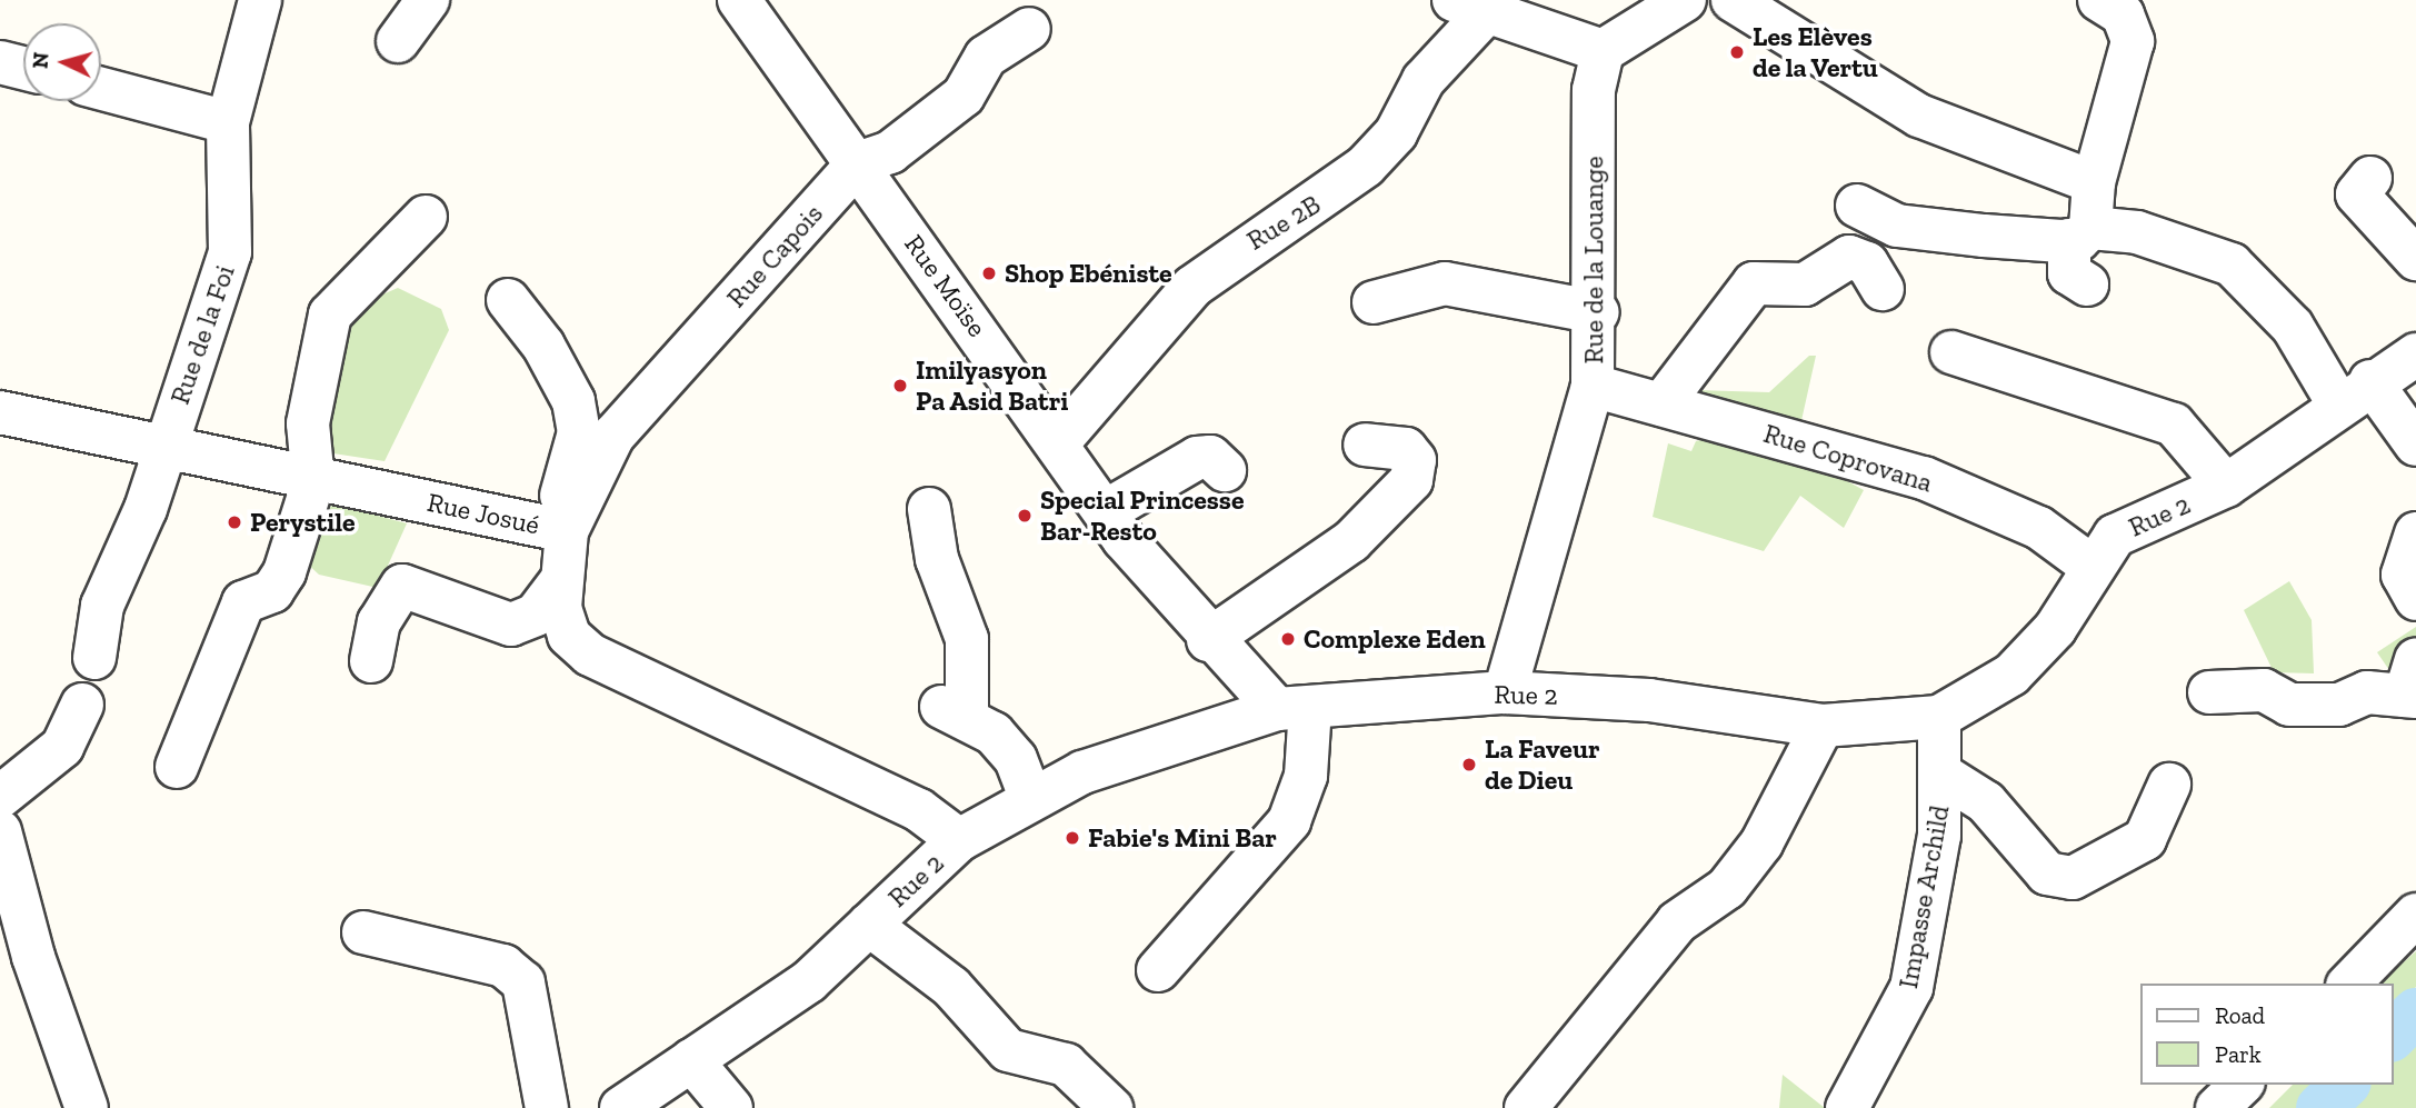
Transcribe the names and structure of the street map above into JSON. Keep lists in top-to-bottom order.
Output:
{
  "streets": {
    "street": [
      "Rue 2B",
      "Rue Capois",
      "Rue de la Louange",
      "Rue Moïse",
      "Rue de la Foi",
      "Rue Coprovana",
      "Rue Josué",
      "Rue 2",
      "Impasse Archild"
    ]
  },
  "crossings": [
    ["Rue 2B", "Rue Moïse"],
    ["Rue Capois", "Rue Moïse"],
    ["Rue Capois", "Rue Josué"],
    ["Rue de la Louange", "Rue Coprovana"],
    ["Rue de la Louange", "Rue 2"],
    ["Rue Moïse", "Rue 2"],
    ["Rue de la Foi", "Rue Josué"],
    ["Rue Coprovana", "Rue 2"],
    ["Rue Josué", "Rue 2"],
    ["Rue 2", "Impasse Archild"]
  ],
  "places": [
    "Les Elèves de la Vertu",
    "Shop Ebéniste",
    "Imilyasyon Pa Asid Batri",
    "Special Princesse Bar-Resto",
    "Perystile",
    "Complexe Eden",
    "La Faveur de Dieu",
    "Fabie's Mini Bar"
  ],
  "legend": ["Road", "Park"],
  "north": "left"
}
